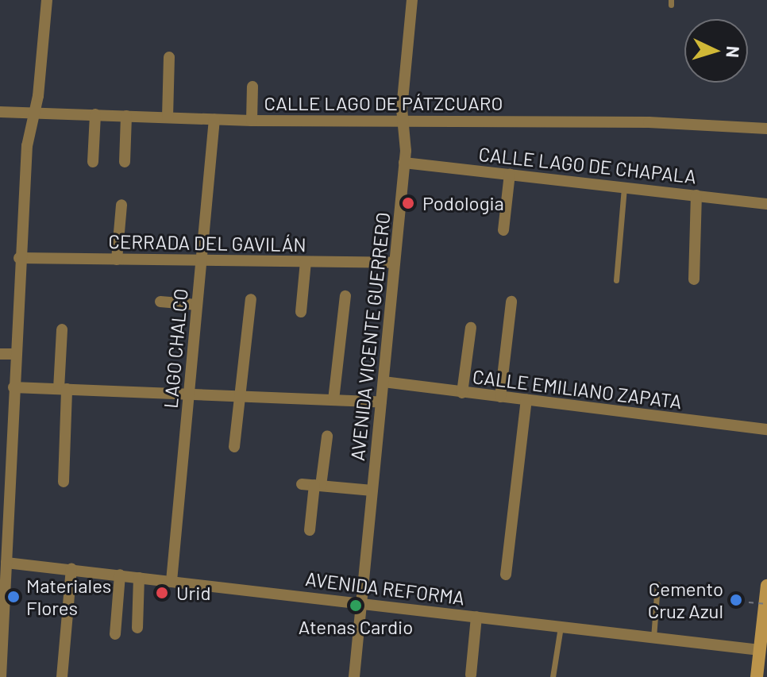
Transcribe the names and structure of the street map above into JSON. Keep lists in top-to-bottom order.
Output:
{
  "streets": {
    "street": [
      "CALLE LAGO DE PÁTZCUARO",
      "CALLE LAGO DE CHAPALA",
      "CERRADA DEL GAVILÁN",
      "AVENIDA VICENTE GUERRERO",
      "LAGO CHALCO",
      "CALLE EMILIANO ZAPATA",
      "AVENIDA REFORMA"
    ]
  },
  "crossings": [
    ["CALLE LAGO DE PÁTZCUARO", "AVENIDA VICENTE GUERRERO"],
    ["CALLE LAGO DE PÁTZCUARO", "LAGO CHALCO"],
    ["CALLE LAGO DE CHAPALA", "AVENIDA VICENTE GUERRERO"],
    ["CERRADA DEL GAVILÁN", "AVENIDA VICENTE GUERRERO"],
    ["CERRADA DEL GAVILÁN", "LAGO CHALCO"],
    ["AVENIDA VICENTE GUERRERO", "CALLE EMILIANO ZAPATA"],
    ["AVENIDA VICENTE GUERRERO", "AVENIDA REFORMA"],
    ["LAGO CHALCO", "AVENIDA REFORMA"]
  ],
  "places": [
    "Podologia",
    "Urid",
    "Materiales Flores",
    "Cemento Cruz Azul",
    "Atenas Cardio"
  ],
  "north": "right"
}
